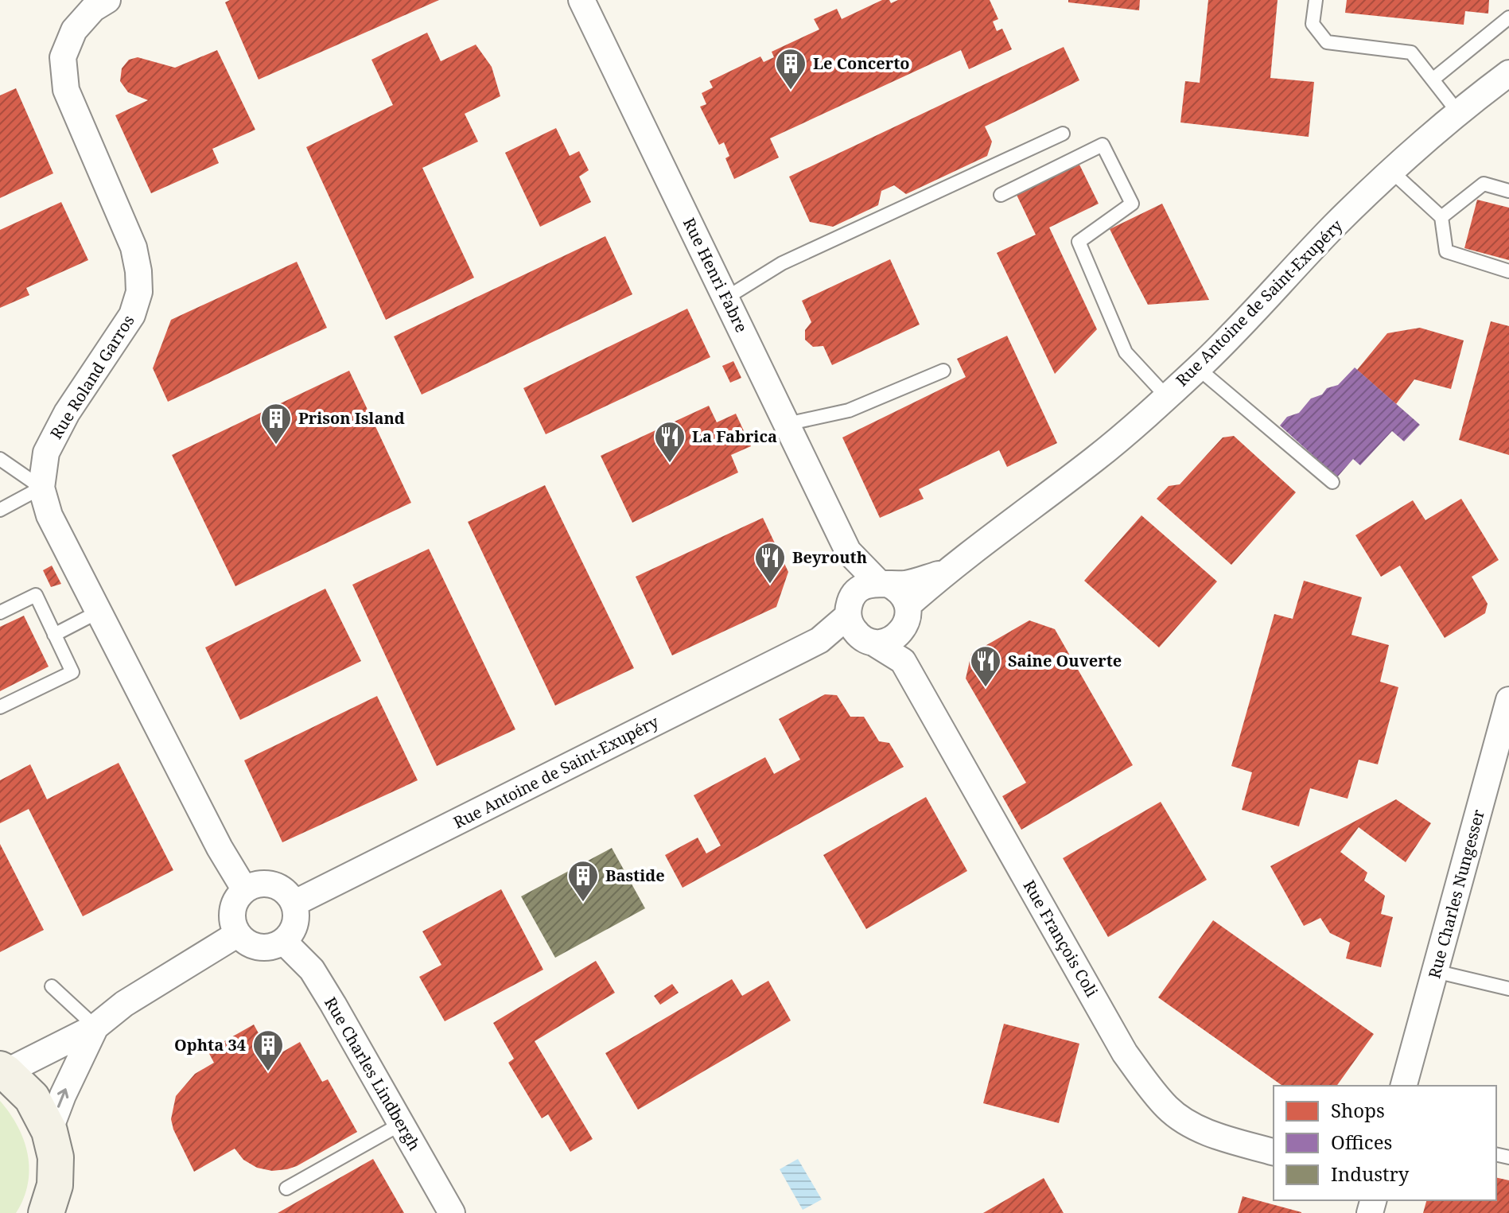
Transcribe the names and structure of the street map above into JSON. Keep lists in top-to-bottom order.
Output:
{
  "streets": {
    "street": [
      "Rue Henri Fabre",
      "Rue Antoine de Saint-Exupéry",
      "Rue Roland Garros",
      "Rue Charles Nungesser",
      "Rue François Coli",
      "Rue Charles Lindbergh"
    ]
  },
  "crossings": [
    ["Rue Henri Fabre", "Rue Antoine de Saint-Exupéry"],
    ["Rue Henri Fabre", "Rue François Coli"],
    ["Rue Antoine de Saint-Exupéry", "Rue Roland Garros"],
    ["Rue Antoine de Saint-Exupéry", "Rue François Coli"],
    ["Rue Antoine de Saint-Exupéry", "Rue Charles Lindbergh"],
    ["Rue Roland Garros", "Rue Charles Lindbergh"]
  ],
  "places": {
    "building": [
      "Le Concerto",
      "Prison Island",
      "Bastide",
      "Ophta 34"
    ],
    "restaurant": ["La Fabrica", "Beyrouth", "Saine Ouverte"]
  },
  "legend": ["Shops", "Offices", "Industry"]
}
